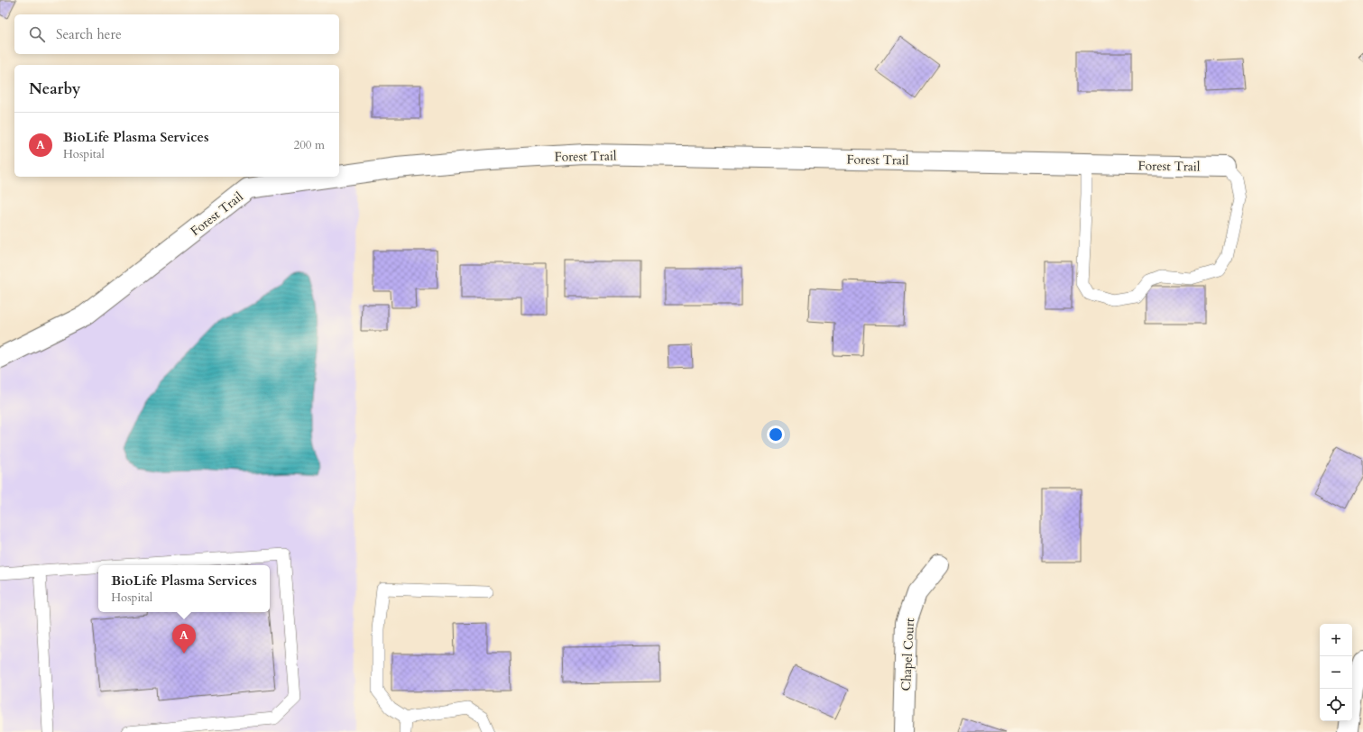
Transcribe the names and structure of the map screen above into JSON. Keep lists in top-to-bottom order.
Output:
{
  "streets": {
    "street": ["Forest Trail", "Chapel Court"]
  },
  "page": {
    "search": "Search here",
    "heading": "Nearby",
    "list": [
      {
        "mark": "A",
        "name": "BioLife Plasma Services",
        "note": "Hospital",
        "value": "200 m"
      }
    ],
    "popup": ["BioLife Plasma Services", "Hospital"],
    "map_buttons": ["+", "−"],
    "pins": "A"
  }
}
